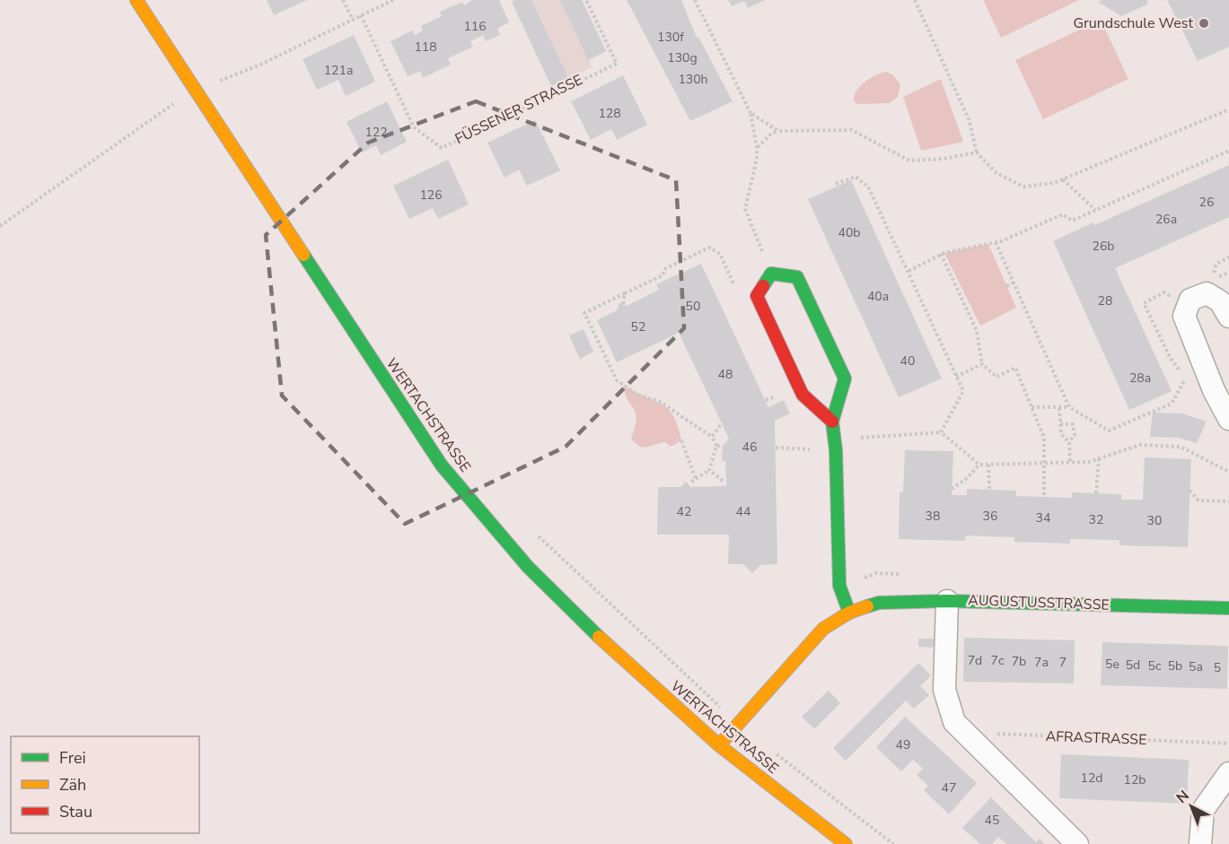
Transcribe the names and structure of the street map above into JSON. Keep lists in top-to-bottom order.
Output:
{
  "streets": {
    "street": ["WERTACHSTRASSE", "AUGUSTUSSTRASSE"],
    "path": ["FÜSSENER STRASSE", "AFRASTRASSE"]
  },
  "crossings": [
    ["WERTACHSTRASSE", "AUGUSTUSSTRASSE"]
  ],
  "places": ["Grundschule West"],
  "house_numbers": [
    "116",
    "130f",
    "118",
    "130g",
    "121a",
    "130h",
    "128",
    "122",
    "126",
    "26",
    "26a",
    "40b",
    "26b",
    "40a",
    "28",
    "50",
    "52",
    "40",
    "48",
    "28a",
    "46",
    "42",
    "44",
    "38",
    "36",
    "34",
    "32",
    "30",
    "7d",
    "7c",
    "7b",
    "7a",
    "7",
    "5e",
    "5d",
    "5c",
    "5b",
    "5a",
    "5",
    "49",
    "12d",
    "12b",
    "47",
    "45"
  ],
  "legend": ["Frei", "Zäh", "Stau"],
  "north": "top left"
}
